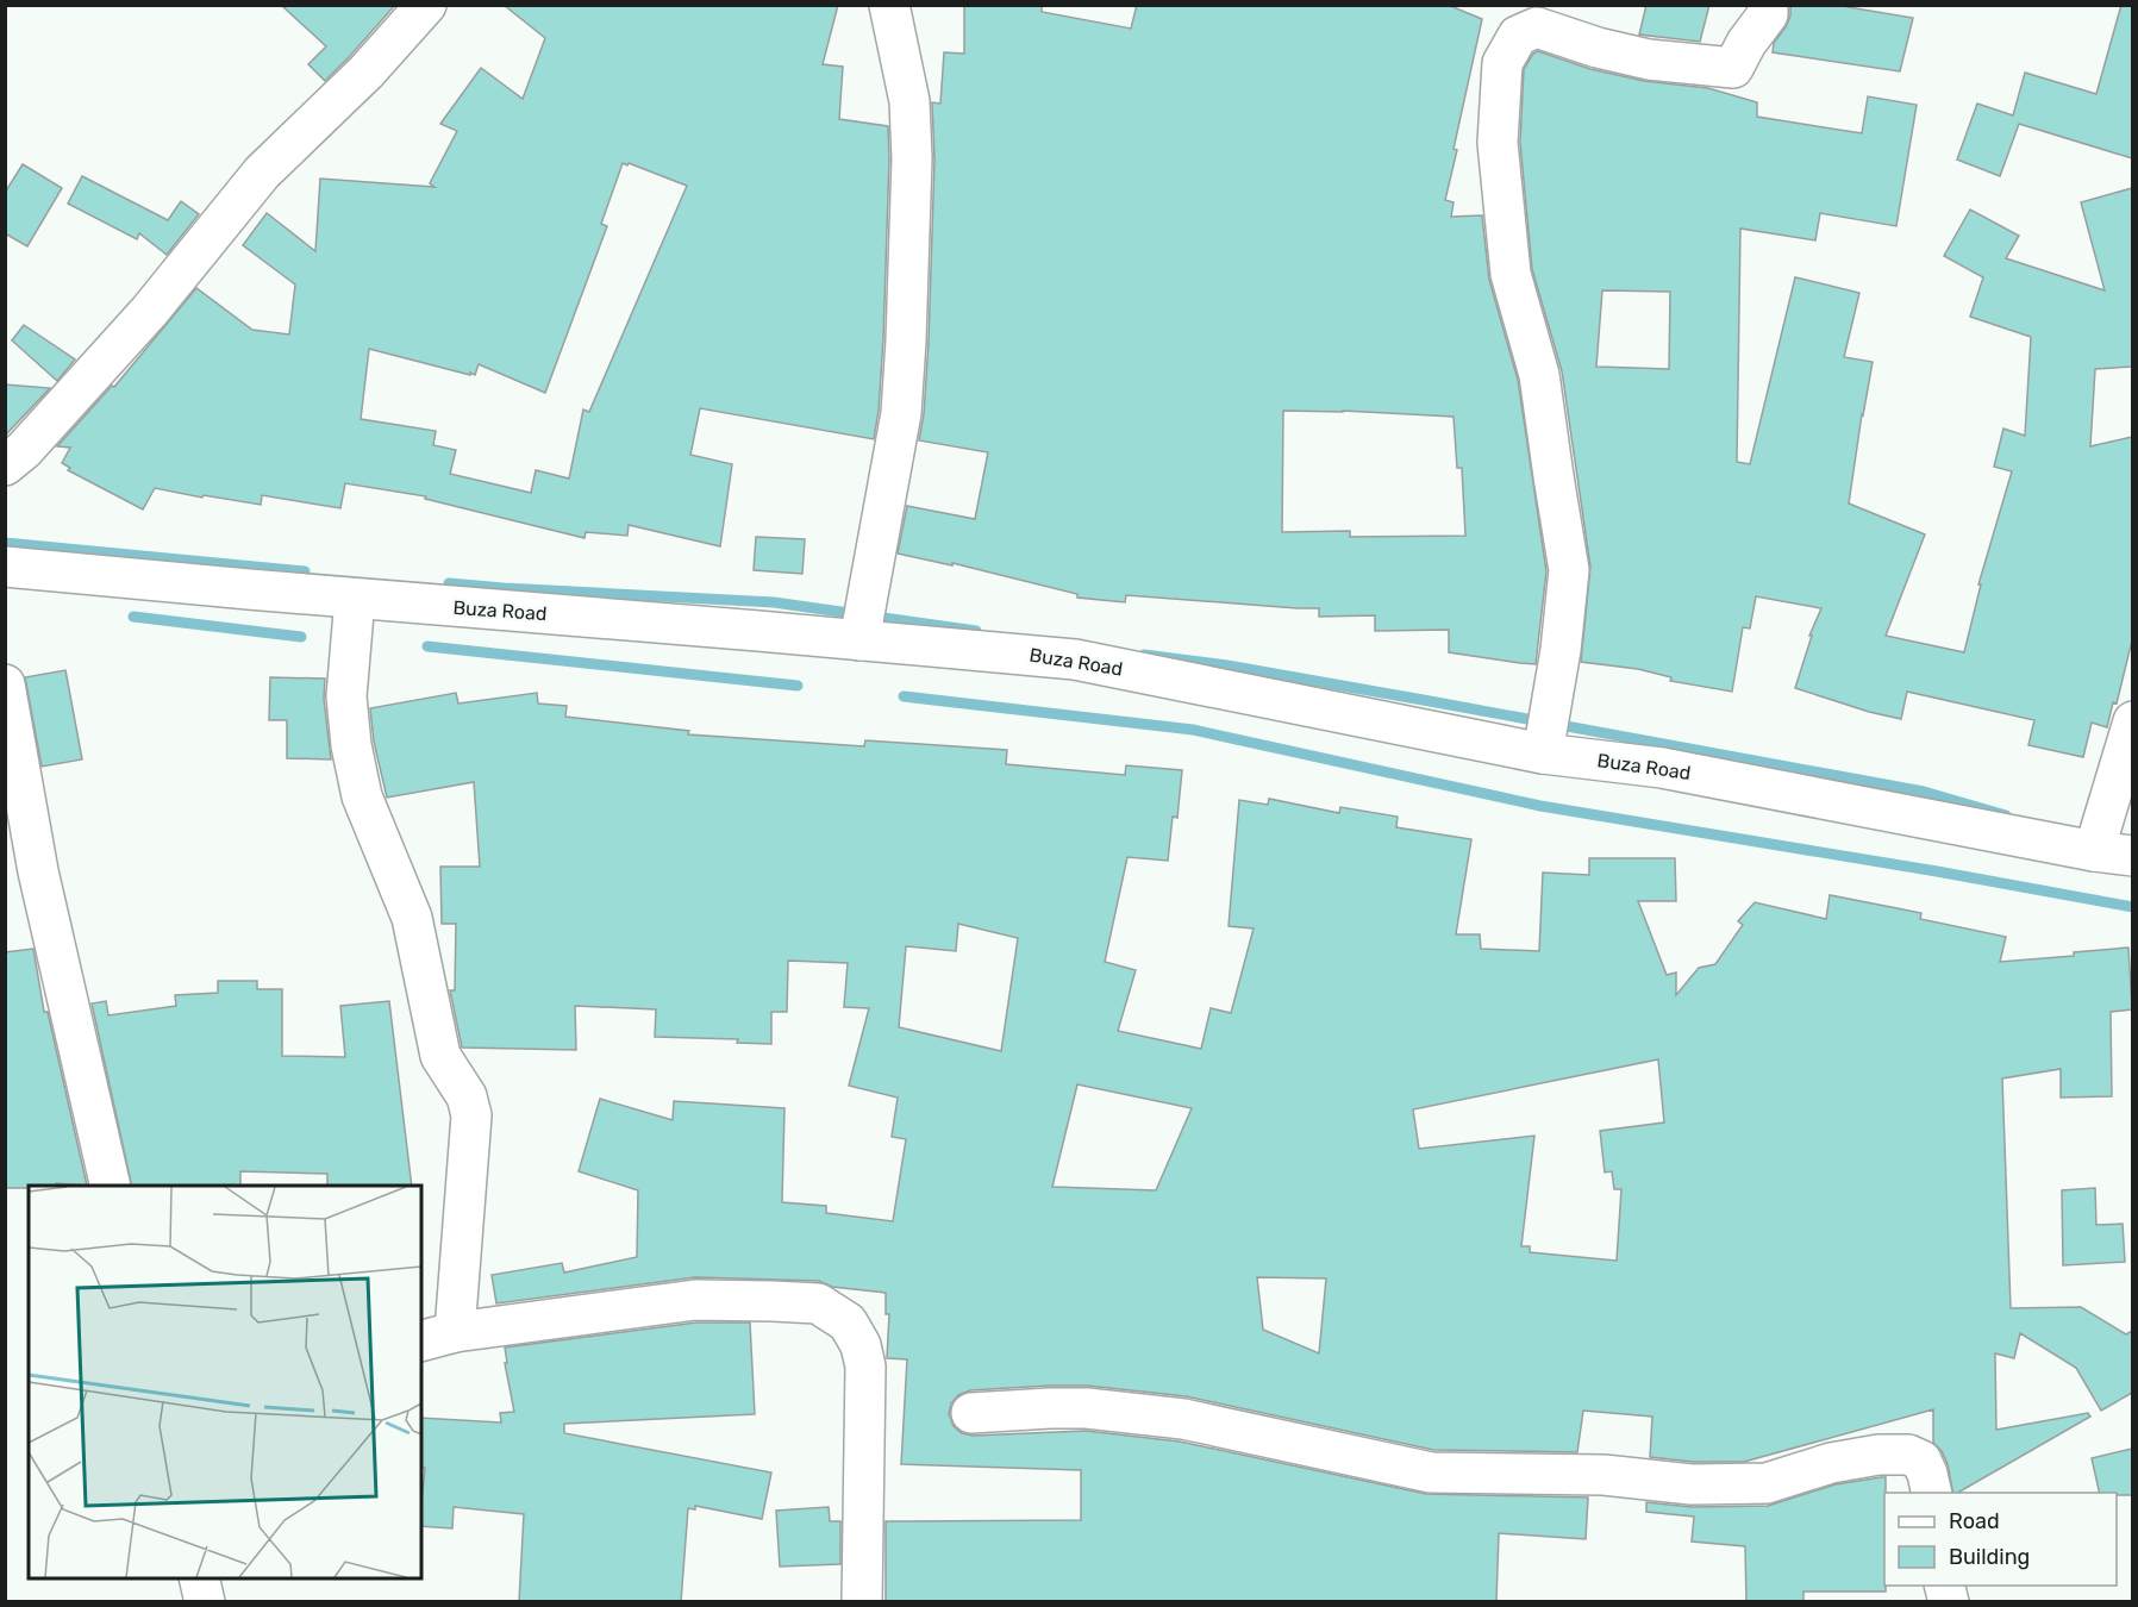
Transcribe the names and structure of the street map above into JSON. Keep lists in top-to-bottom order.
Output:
{
  "streets": {
    "street": ["Buza Road"]
  },
  "legend": ["Road", "Building"]
}
